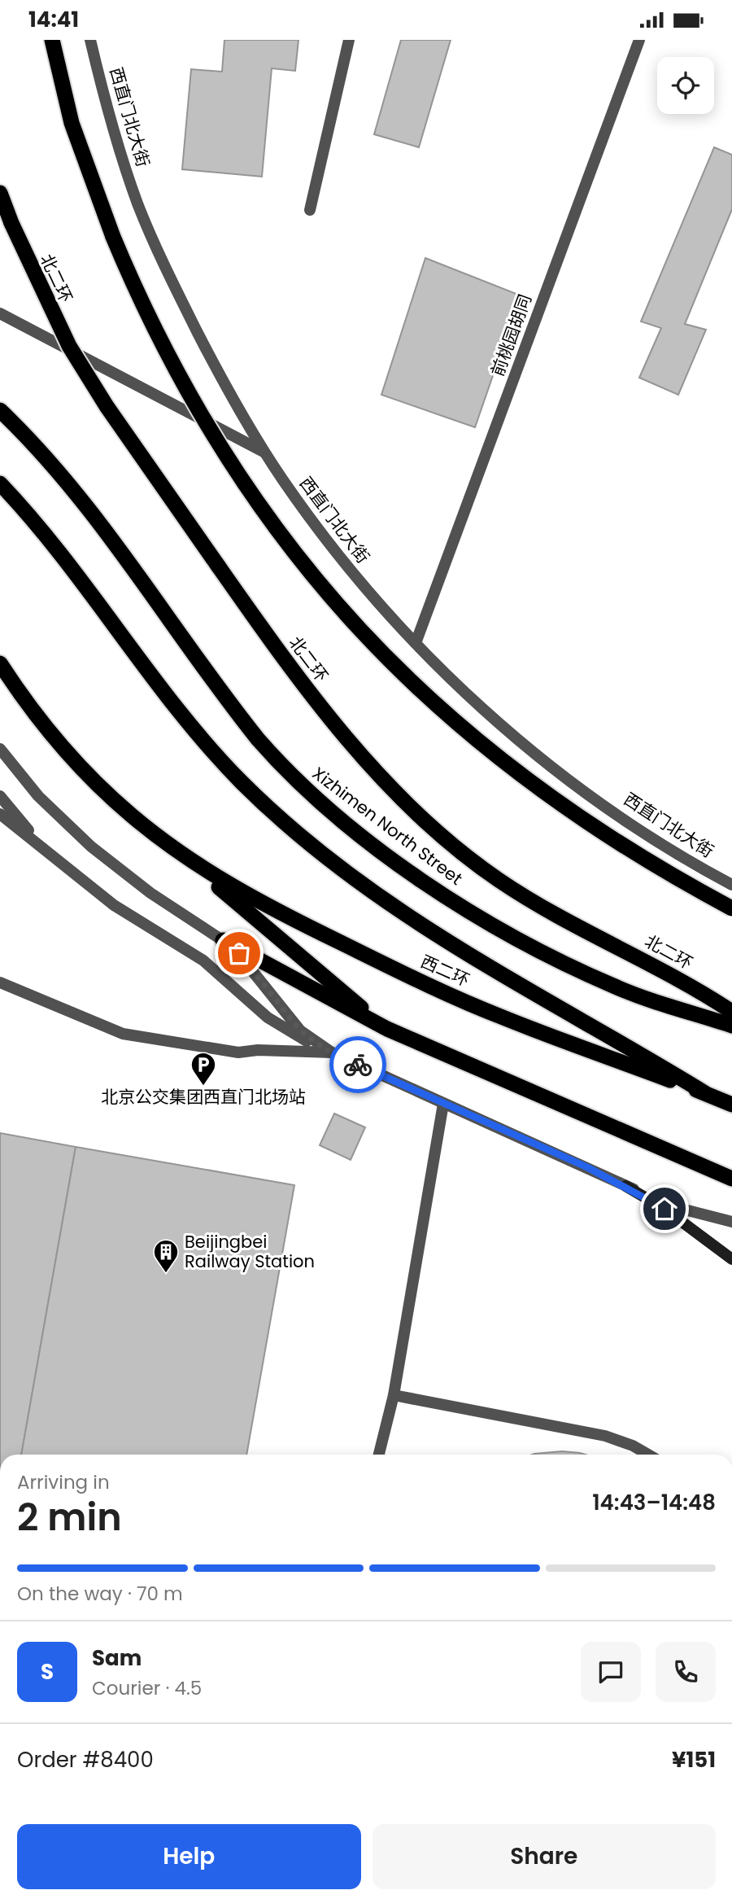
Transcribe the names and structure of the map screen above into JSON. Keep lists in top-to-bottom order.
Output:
{
  "streets": {
    "highway": ["北二环", "Xizhimen North Street", "西二环"],
    "street": ["西直门北大街", "前桃园胡同"]
  },
  "crossings": [
    ["西直门北大街", "前桃园胡同"]
  ],
  "places": {
    "parking": ["北京公交集团西直门北场站"],
    "building": ["Beijingbei Railway Station"]
  },
  "page": {
    "status": "14:41",
    "heading": ["2 min", "Arriving in", "14:43–14:48"],
    "panel": [
      "Sam",
      "Courier · 4.5",
      "Order #8400",
      "¥151"
    ],
    "bar": "On the way · 70 m",
    "round": "S",
    "buttons": ["Help", "Share"]
  }
}
